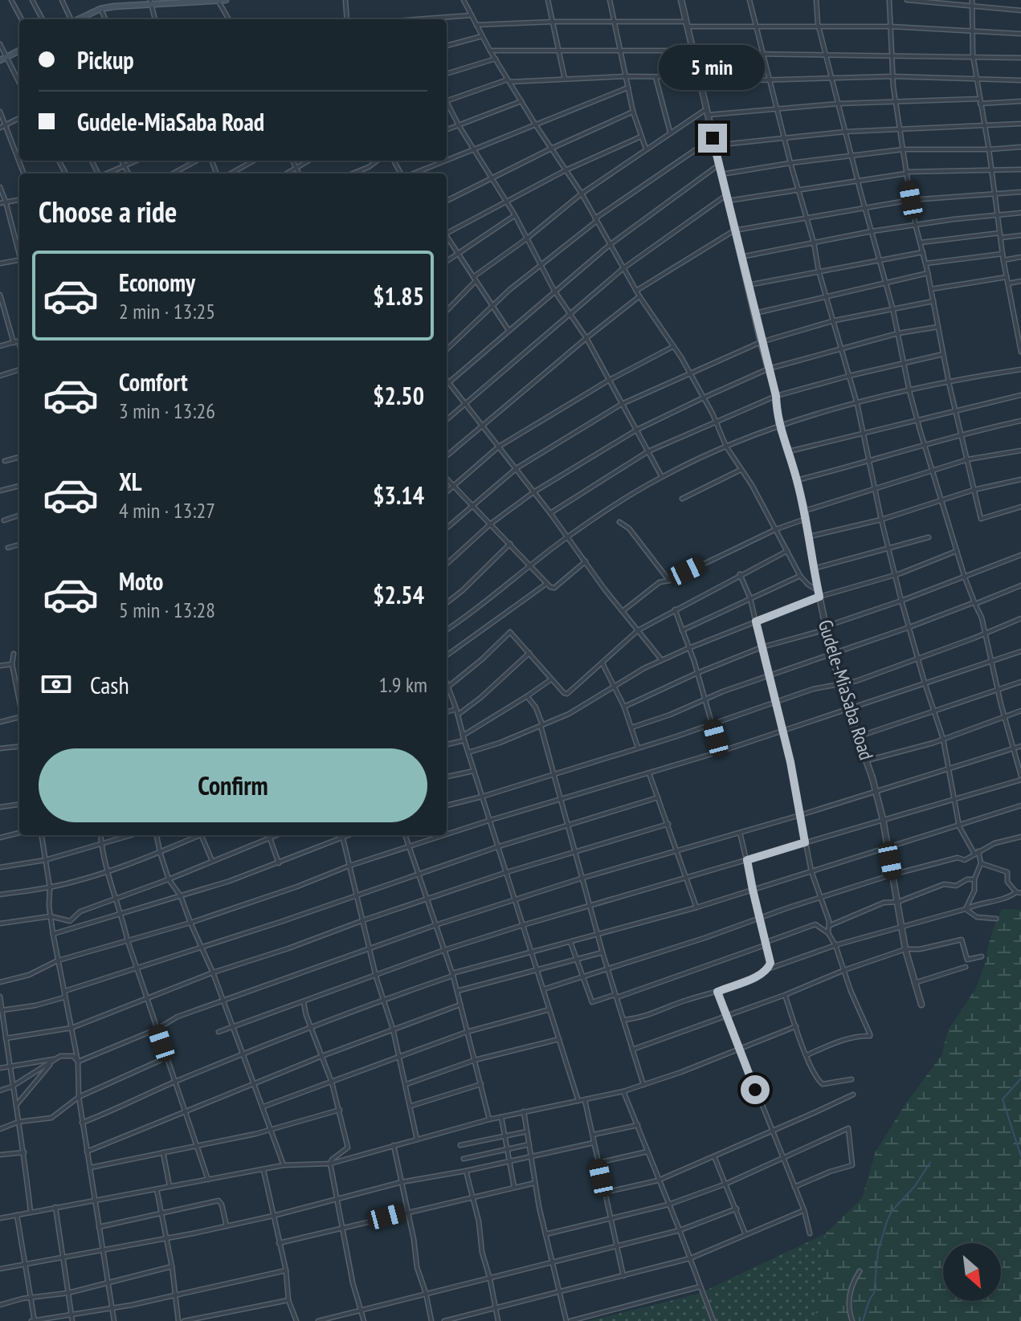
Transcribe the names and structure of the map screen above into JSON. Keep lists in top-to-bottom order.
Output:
{
  "streets": {
    "street": ["Gudele-MiaSaba Road"]
  },
  "north": "bottom right",
  "page": {
    "banner": ["Pickup", "Gudele-MiaSaba Road"],
    "bubble": "5 min",
    "heading": "Choose a ride",
    "list": [
      {
        "name": "Economy",
        "note": "2 min · 13:25",
        "value": "$1.85"
      },
      {
        "name": "Comfort",
        "note": "3 min · 13:26",
        "value": "$2.50"
      },
      {
        "name": "XL",
        "note": "4 min · 13:27",
        "value": "$3.14"
      },
      {
        "name": "Moto",
        "note": "5 min · 13:28",
        "value": "$2.54"
      }
    ],
    "pay": ["Cash", "1.9 km"],
    "buttons": "Confirm"
  }
}
